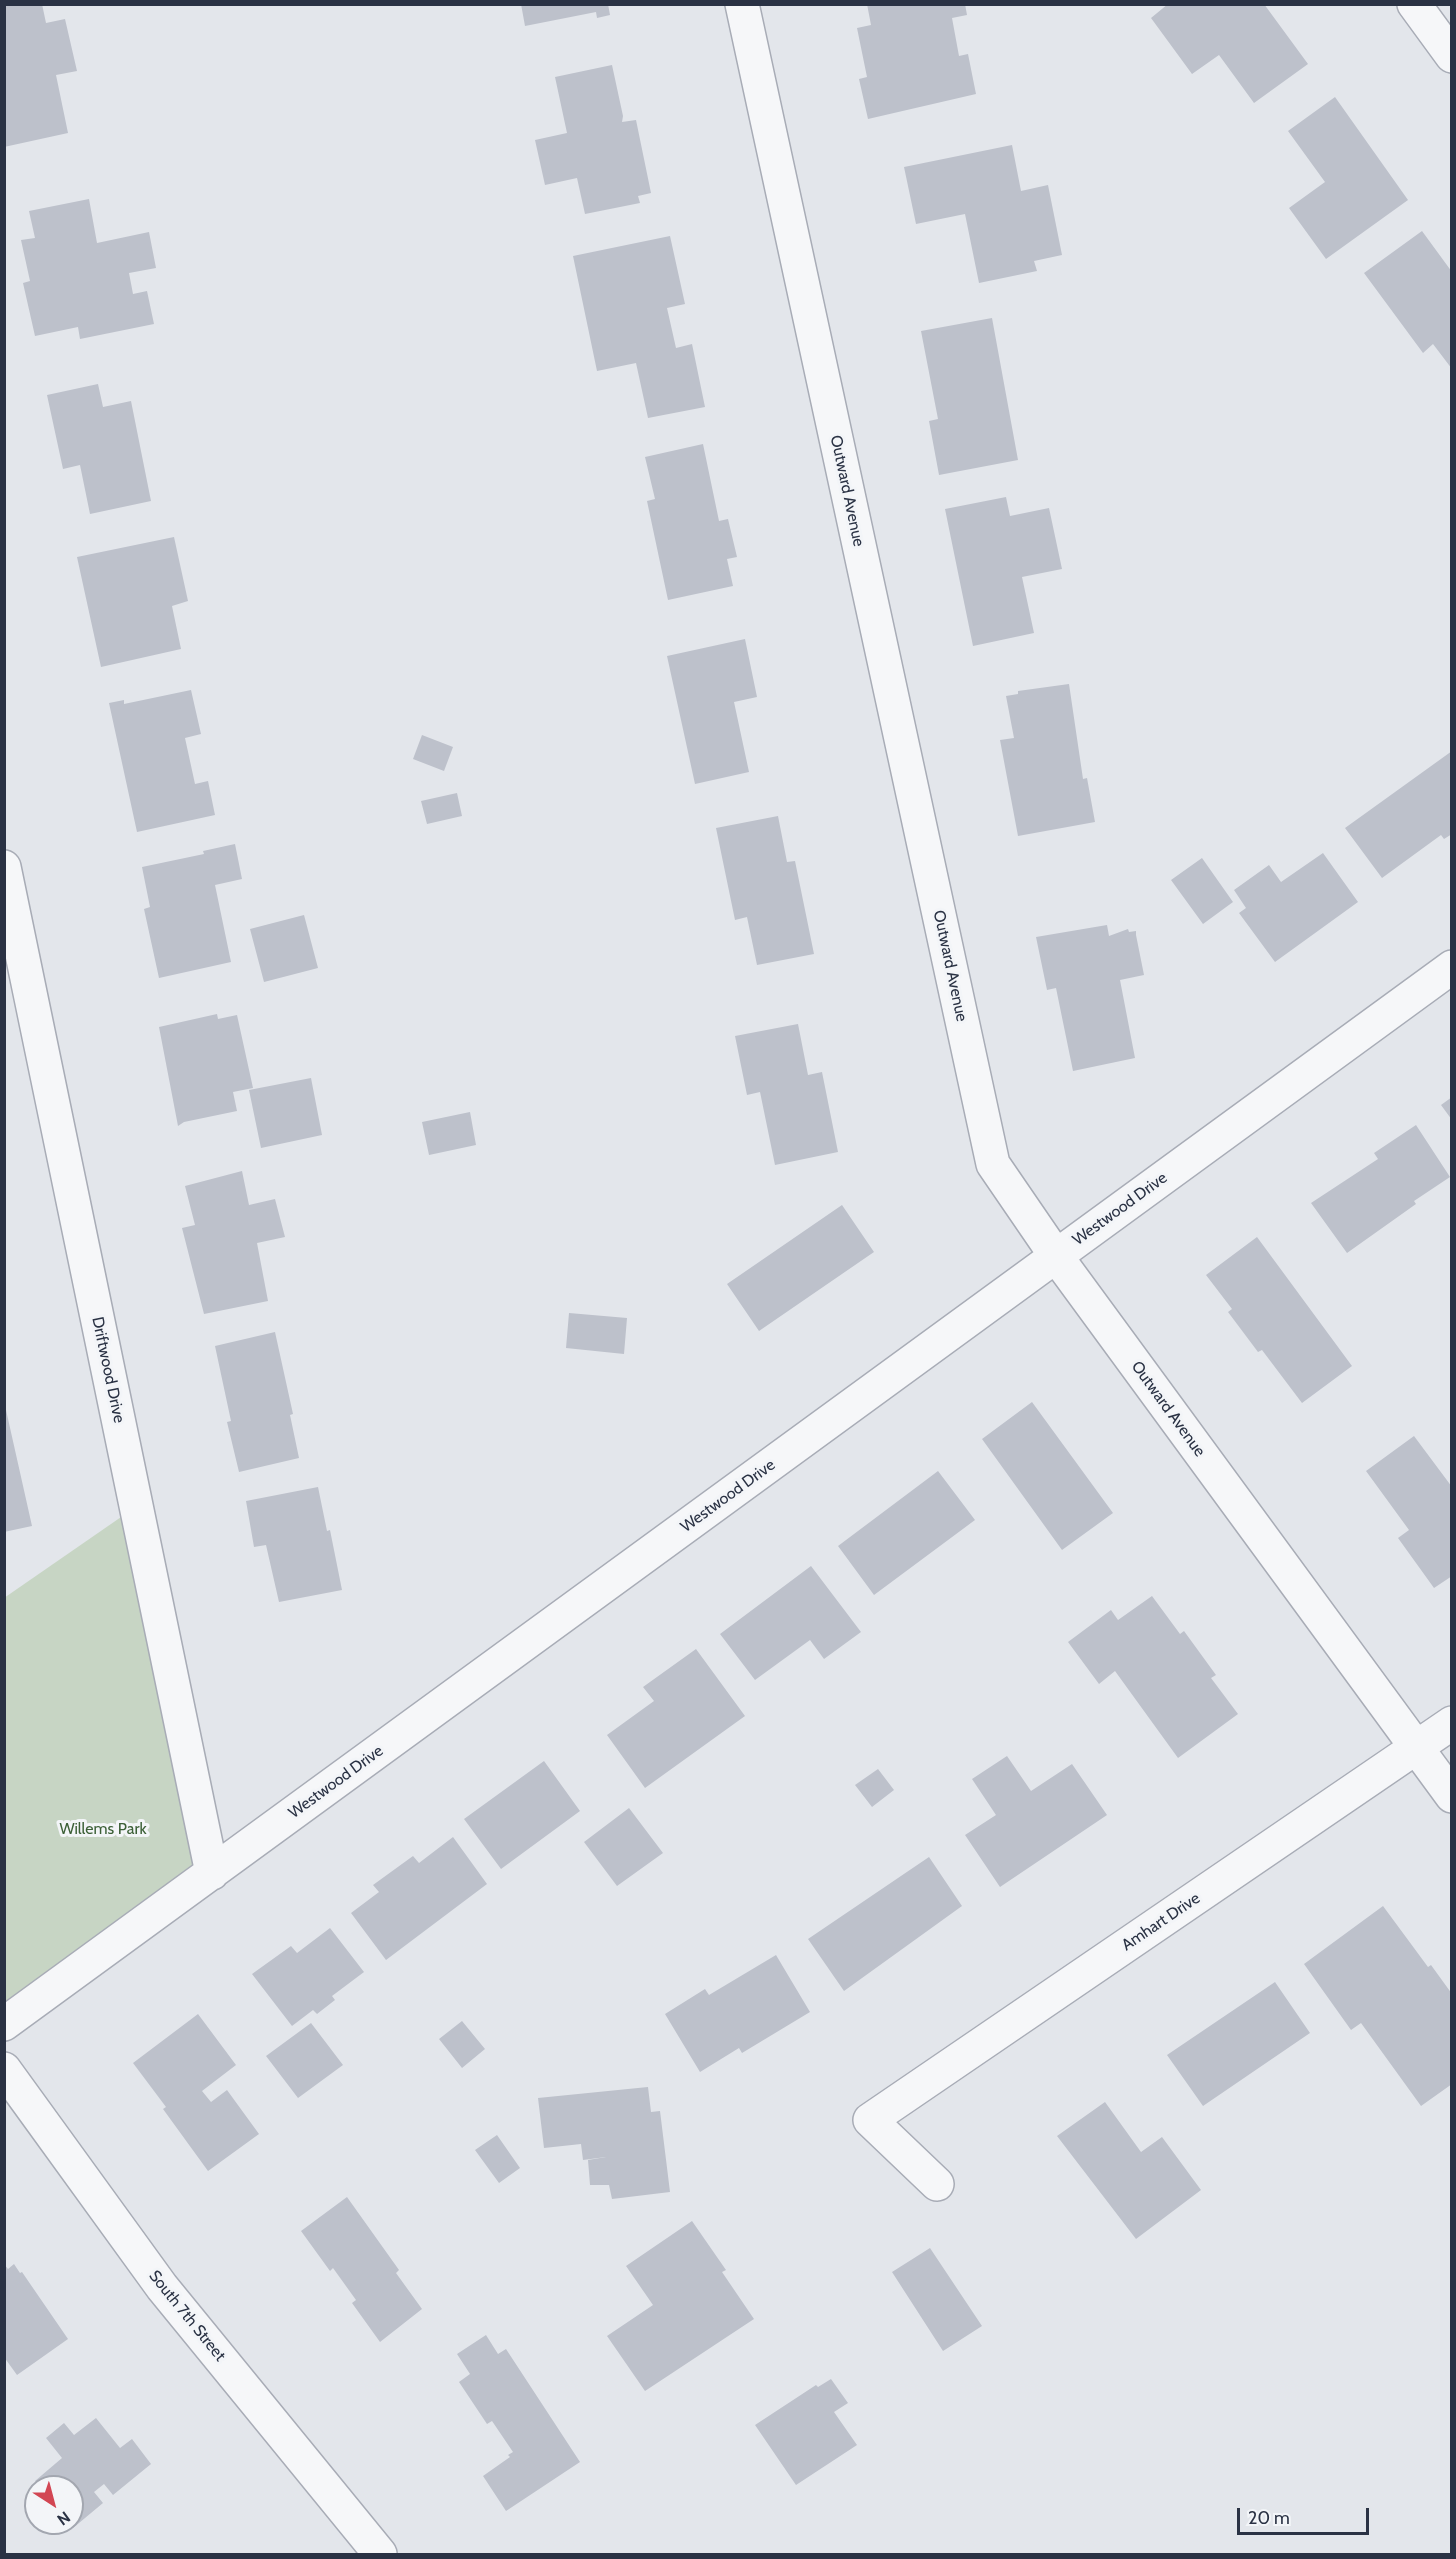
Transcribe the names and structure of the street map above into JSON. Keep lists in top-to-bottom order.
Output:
{
  "streets": {
    "street": [
      "Outward Avenue",
      "Westwood Drive",
      "Driftwood Drive",
      "Amhart Drive",
      "South 7th Street"
    ]
  },
  "crossings": [
    ["Outward Avenue", "Westwood Drive"],
    ["Outward Avenue", "Amhart Drive"],
    ["Westwood Drive", "Driftwood Drive"]
  ],
  "parks": ["Willems Park"],
  "scale_bar": "20 m",
  "north": "bottom right"
}
